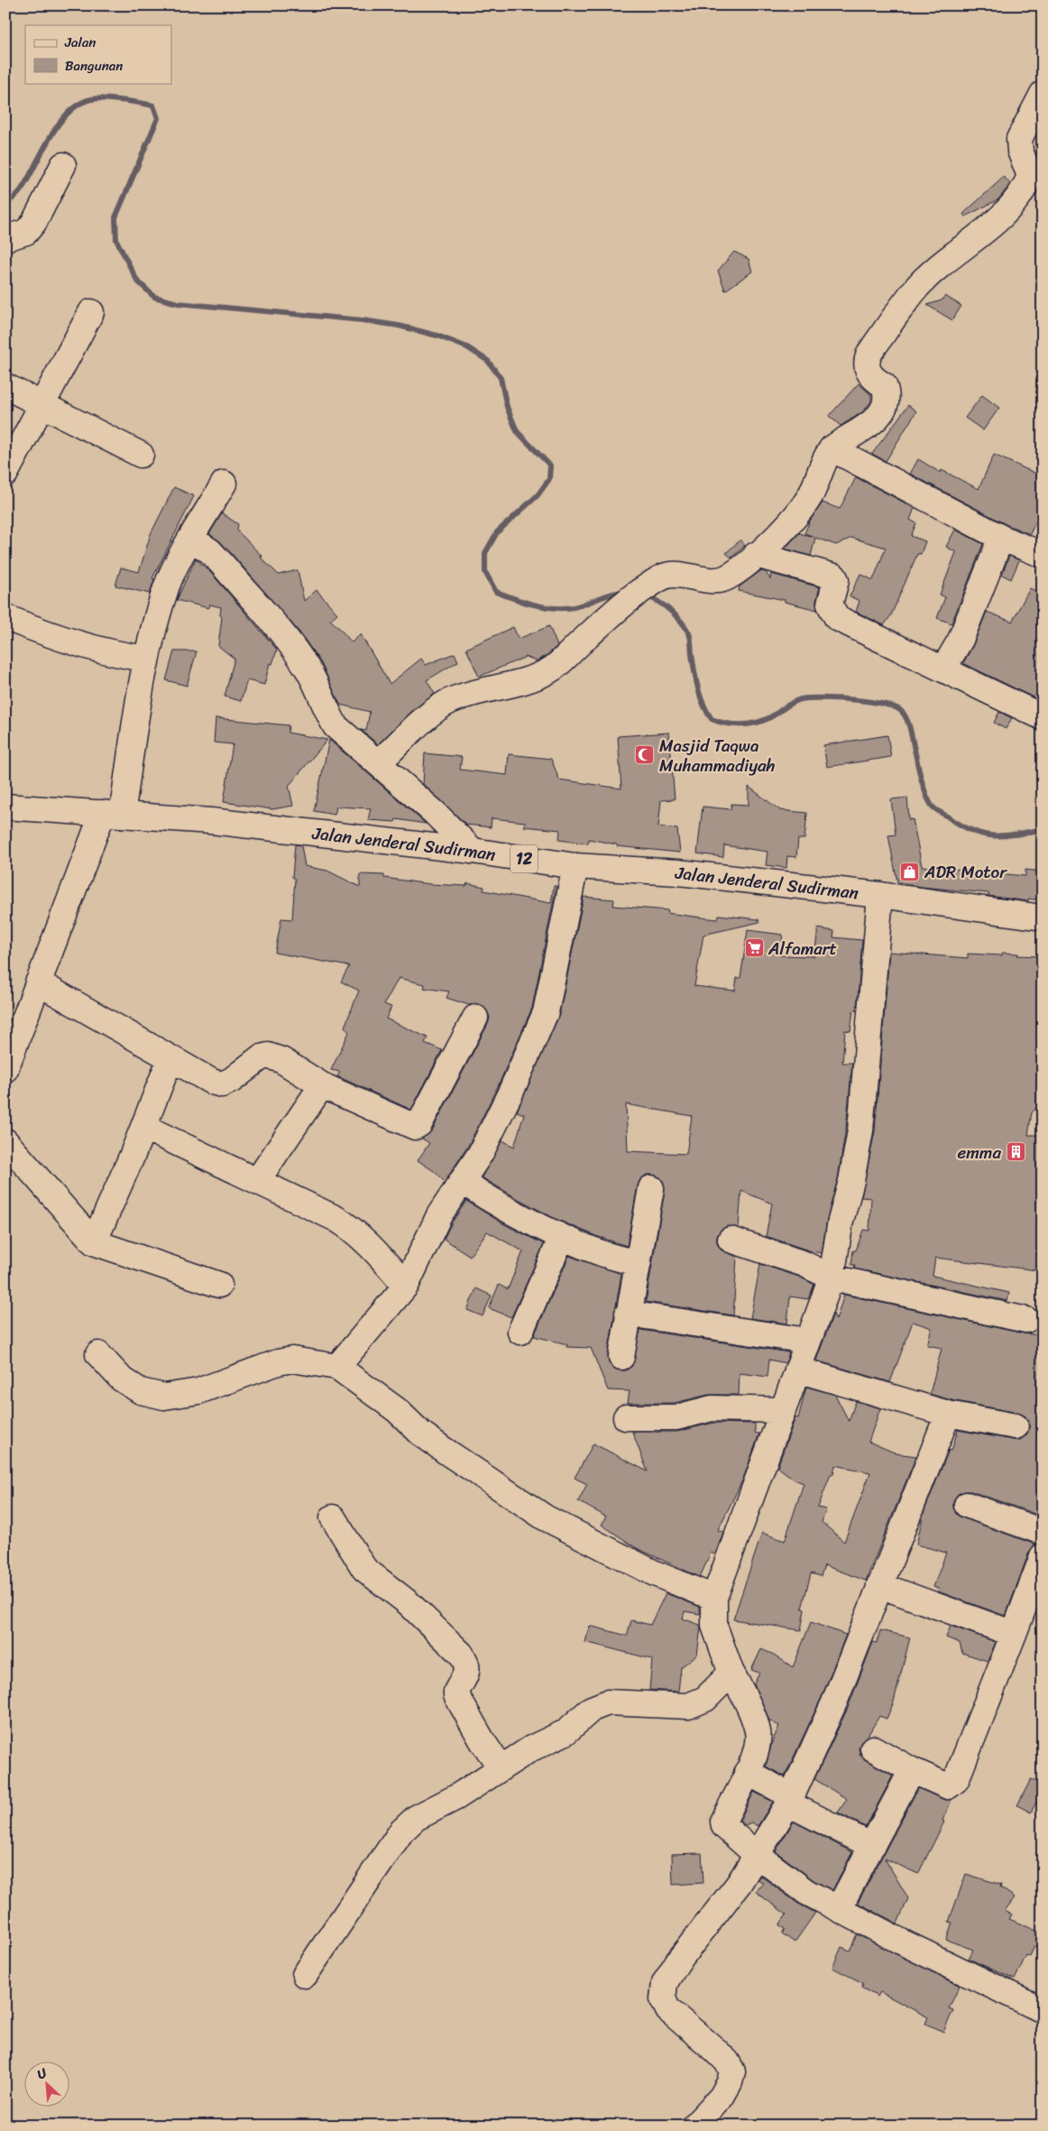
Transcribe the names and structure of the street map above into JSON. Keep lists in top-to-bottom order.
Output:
{
  "streets": {
    "main road": ["Jalan Jenderal Sudirman", "12"]
  },
  "places": {
    "mosque": ["Masjid Taqwa Muhammadiyah"],
    "shop": ["ADR Motor"],
    "supermarket": ["Alfamart"],
    "building": ["emma"]
  },
  "legend": ["Jalan", "Bangunan"],
  "north": "top left"
}
